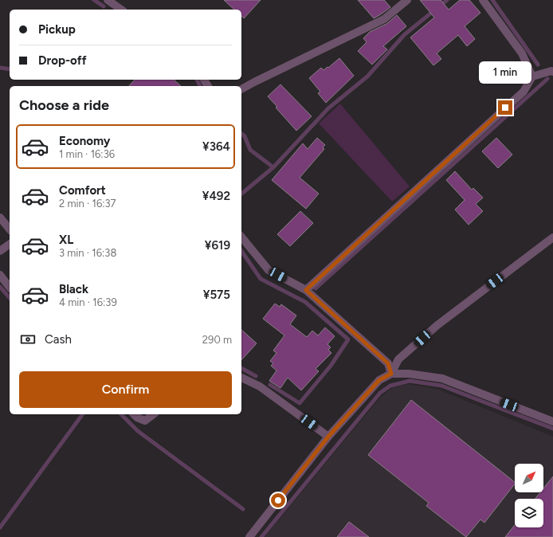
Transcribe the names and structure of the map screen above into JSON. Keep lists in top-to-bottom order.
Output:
{
  "north": "top right",
  "page": {
    "banner": ["Pickup", "Drop-off"],
    "bubble": "1 min",
    "heading": "Choose a ride",
    "list": [
      {
        "name": "Economy",
        "note": "1 min · 16:36",
        "value": "¥364"
      },
      {
        "name": "Comfort",
        "note": "2 min · 16:37",
        "value": "¥492"
      },
      {
        "name": "XL",
        "note": "3 min · 16:38",
        "value": "¥619"
      },
      {
        "name": "Black",
        "note": "4 min · 16:39",
        "value": "¥575"
      }
    ],
    "pay": ["Cash", "290 m"],
    "buttons": "Confirm"
  }
}
